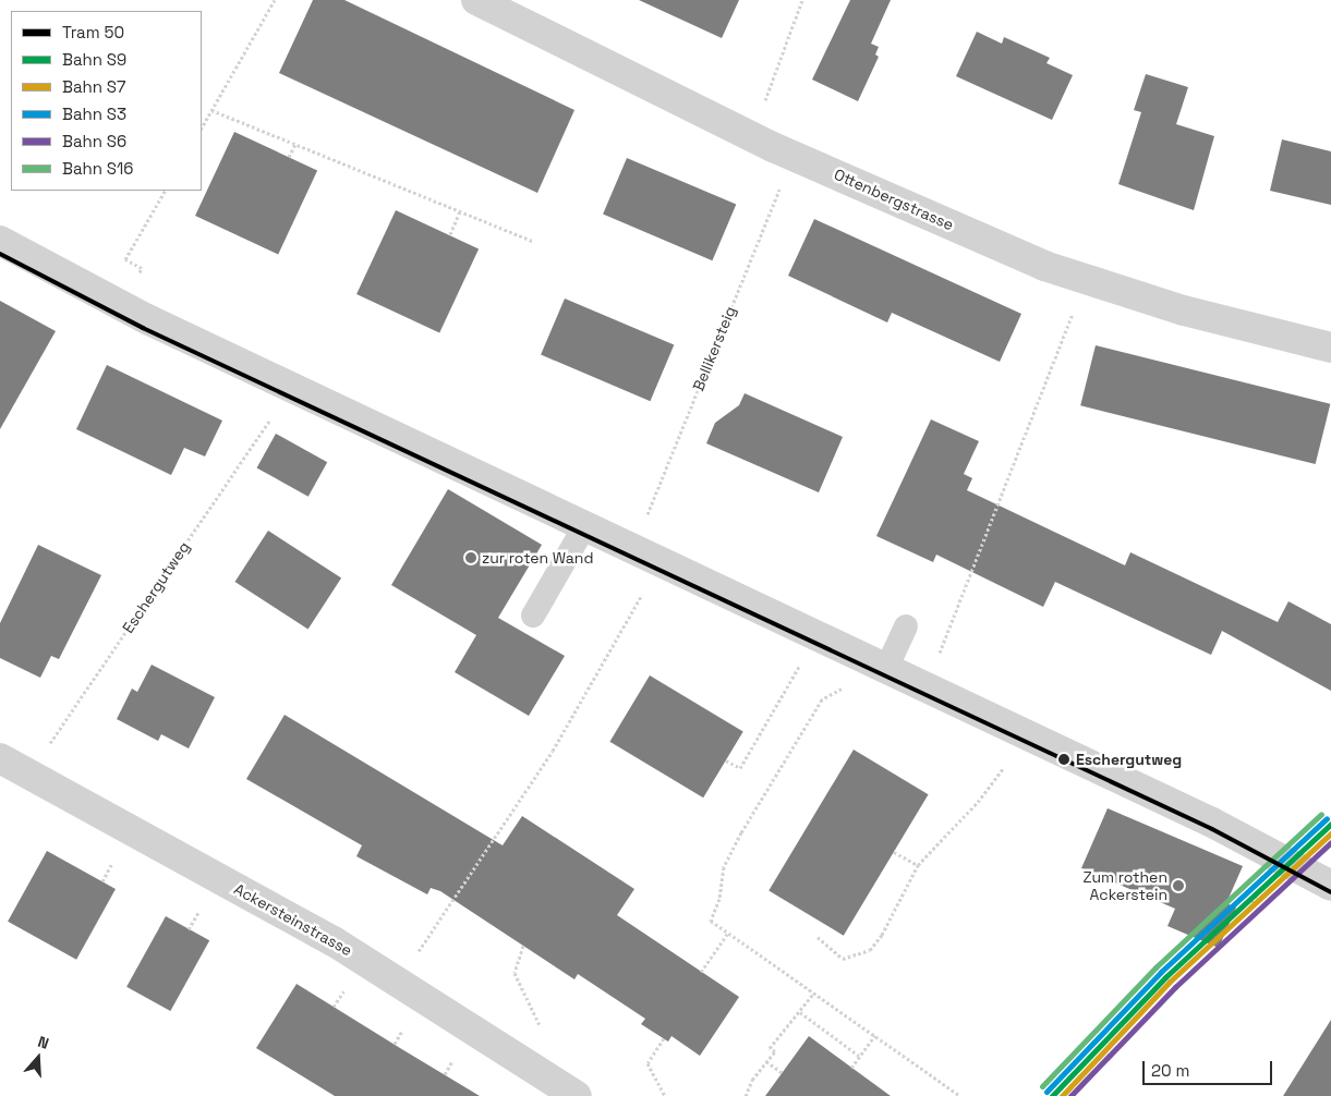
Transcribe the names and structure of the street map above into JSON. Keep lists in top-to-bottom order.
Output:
{
  "streets": {
    "street": ["Ottenbergstrasse", "Ackersteinstrasse"],
    "path": ["Bellikersteig", "Eschergutweg"]
  },
  "places": ["zur roten Wand", "Eschergutweg", "Zum rothen Ackerstein"],
  "lines": [
    "tram line 50",
    "rail line S16",
    "rail line S3",
    "rail line S9",
    "rail line S7",
    "rail line S6"
  ],
  "legend": [
    "Tram 50",
    "Bahn S9",
    "Bahn S7",
    "Bahn S3",
    "Bahn S6",
    "Bahn S16"
  ],
  "scale_bar": "20 m",
  "north": "top"
}
